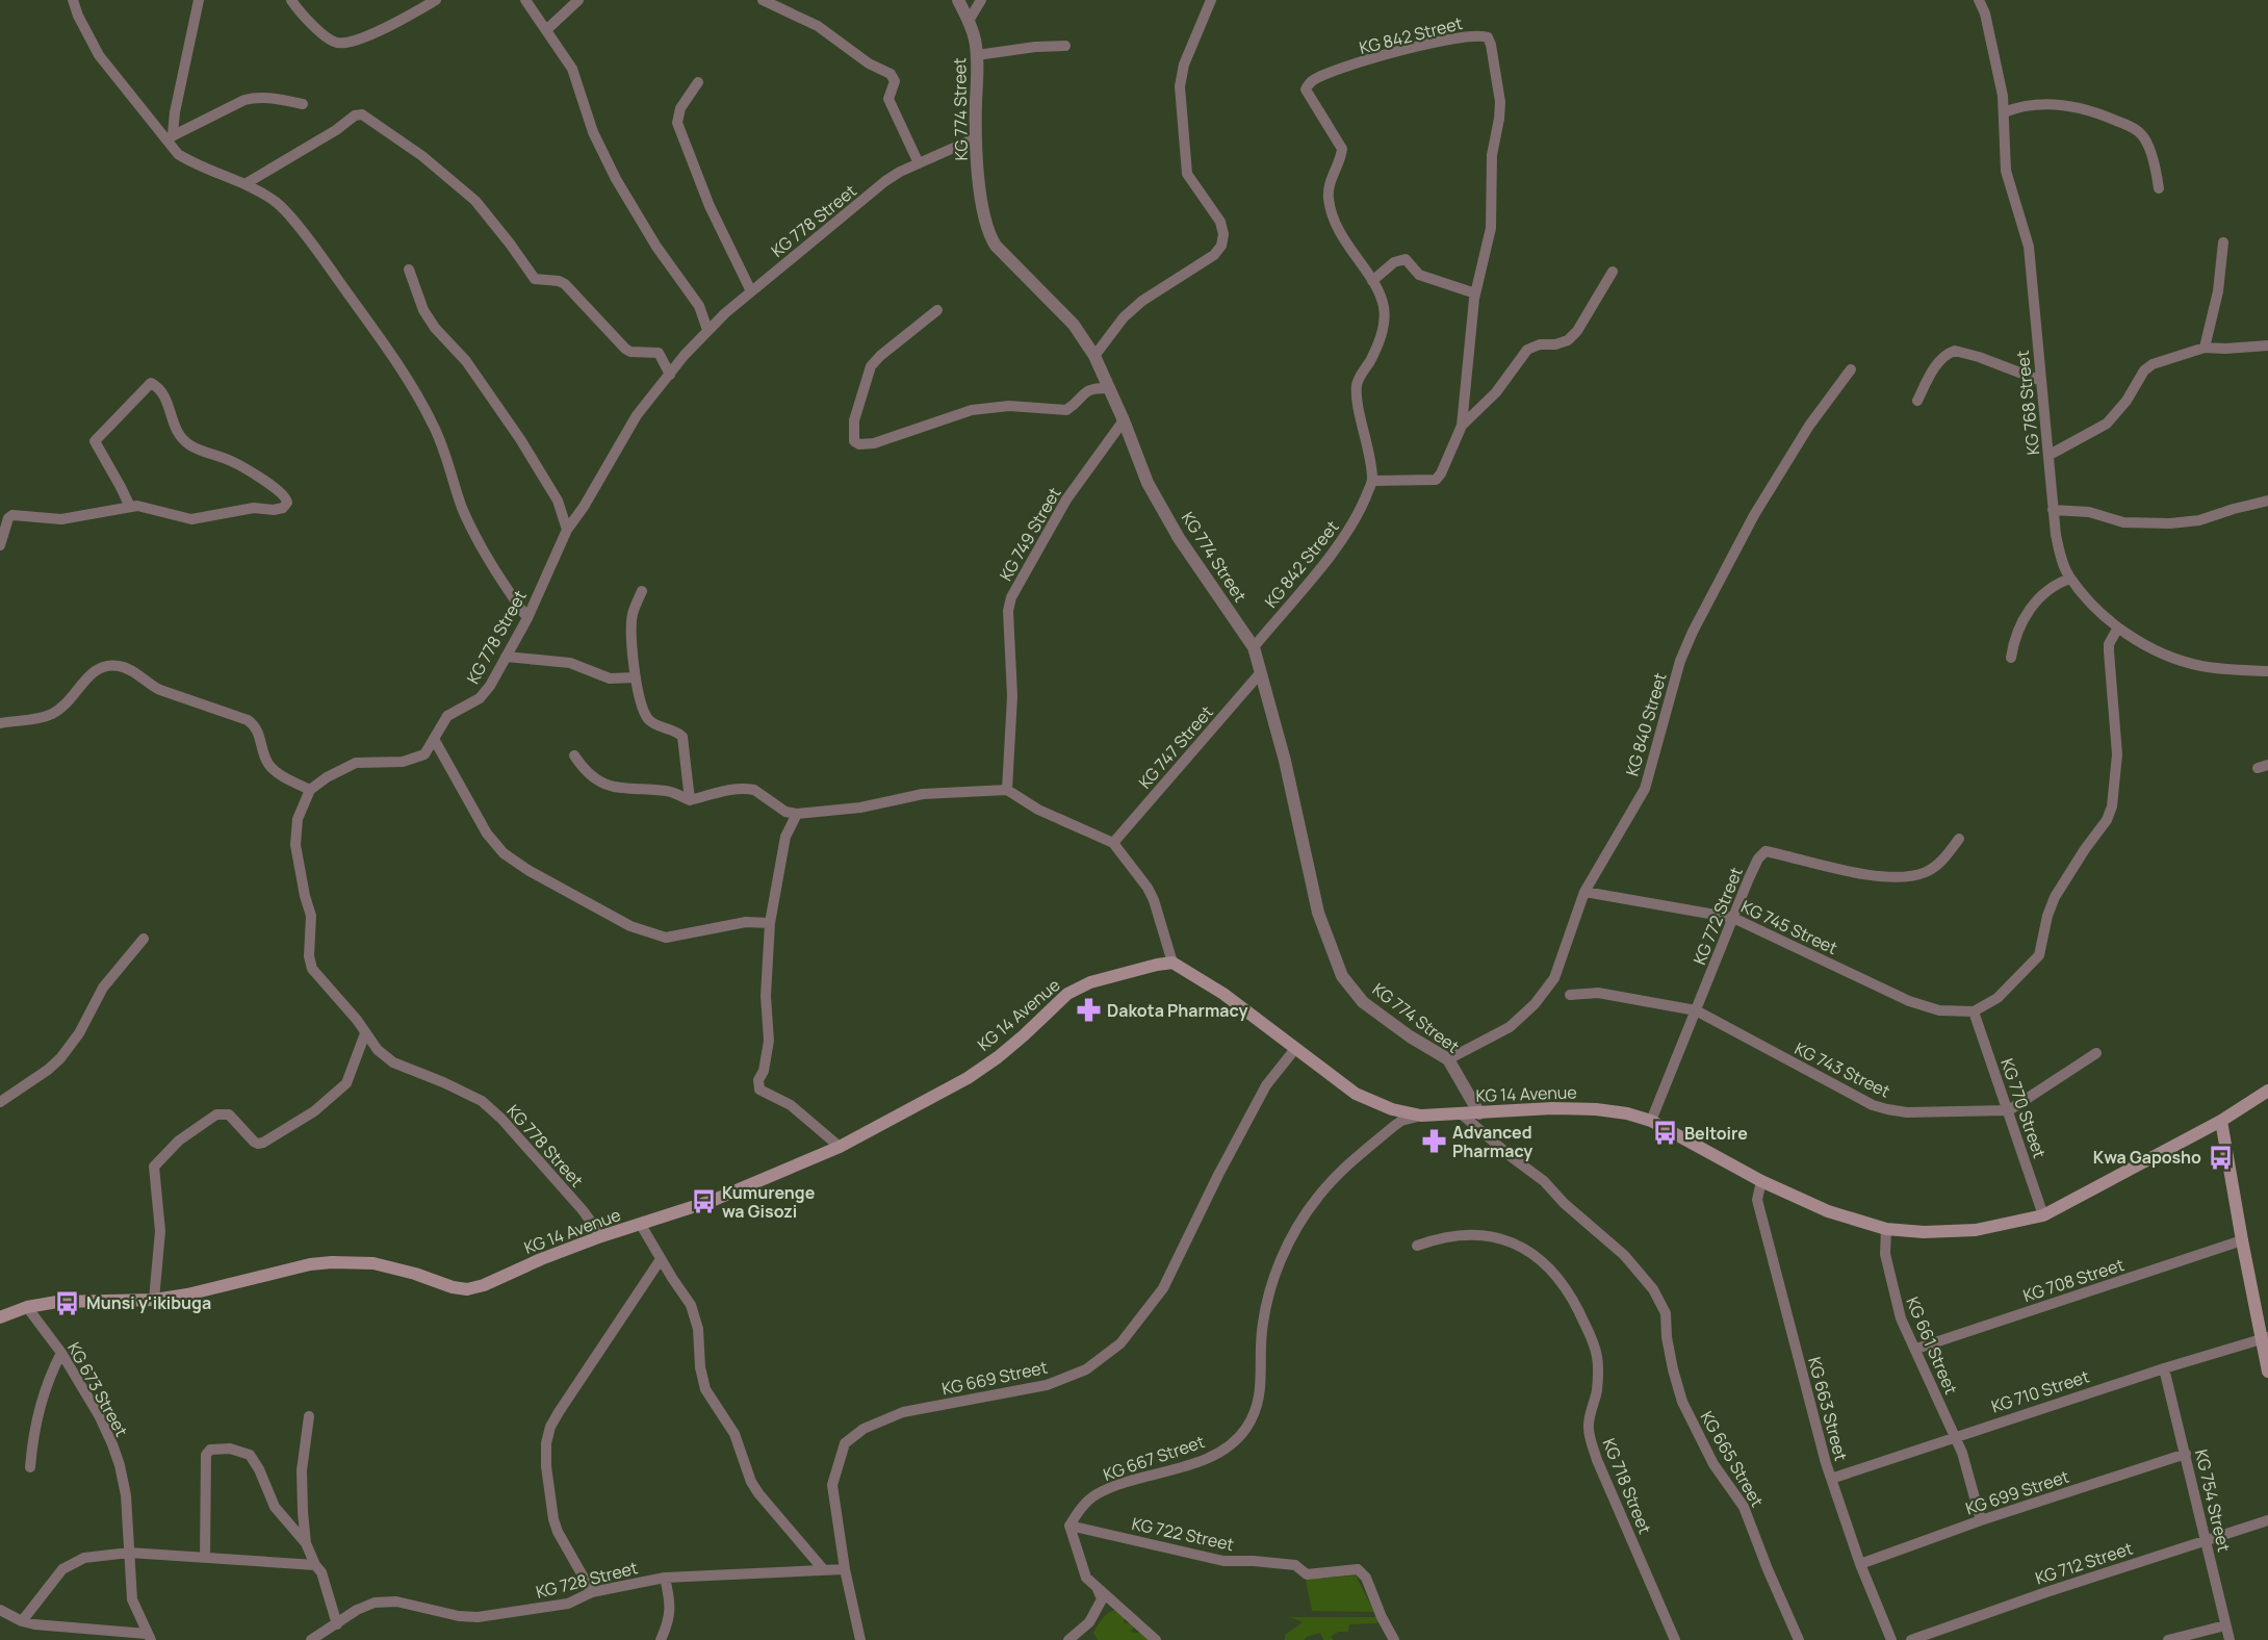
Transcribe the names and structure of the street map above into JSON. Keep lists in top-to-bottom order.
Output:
{
  "streets": {
    "main road": ["KG 14 Avenue"],
    "street": [
      "KG 842 Street",
      "KG 774 Street",
      "KG 778 Street",
      "KG 768 Street",
      "KG 749 Street",
      "KG 840 Street",
      "KG 747 Street",
      "KG 772 Street",
      "KG 745 Street",
      "KG 743 Street",
      "KG 770 Street",
      "KG 708 Street",
      "KG 661 Street",
      "KG 669 Street",
      "KG 673 Street",
      "KG 710 Street",
      "KG 663 Street",
      "KG 667 Street",
      "KG 665 Street",
      "KG 718 Street",
      "KG 699 Street",
      "KG 754 Street",
      "KG 722 Street",
      "KG 712 Street",
      "KG 728 Street"
    ]
  },
  "crossings": [
    ["KG 842 Street", "KG 774 Street"],
    ["KG 774 Street", "KG 778 Street"],
    ["KG 774 Street", "KG 749 Street"],
    ["KG 774 Street", "KG 840 Street"],
    ["KG 774 Street", "KG 747 Street"],
    ["KG 774 Street", "KG 14 Avenue"],
    ["KG 778 Street", "KG 14 Avenue"],
    ["KG 840 Street", "KG 745 Street"],
    ["KG 772 Street", "KG 745 Street"],
    ["KG 772 Street", "KG 14 Avenue"],
    ["KG 772 Street", "KG 743 Street"],
    ["KG 745 Street", "KG 770 Street"],
    ["KG 14 Avenue", "KG 770 Street"],
    ["KG 14 Avenue", "KG 661 Street"],
    ["KG 14 Avenue", "KG 669 Street"],
    ["KG 14 Avenue", "KG 673 Street"],
    ["KG 14 Avenue", "KG 663 Street"],
    ["KG 14 Avenue", "KG 667 Street"],
    ["KG 14 Avenue", "KG 665 Street"],
    ["KG 743 Street", "KG 770 Street"],
    ["KG 708 Street", "KG 661 Street"],
    ["KG 661 Street", "KG 710 Street"],
    ["KG 661 Street", "KG 699 Street"],
    ["KG 669 Street", "KG 728 Street"],
    ["KG 710 Street", "KG 663 Street"],
    ["KG 710 Street", "KG 754 Street"],
    ["KG 663 Street", "KG 699 Street"],
    ["KG 667 Street", "KG 722 Street"],
    ["KG 699 Street", "KG 754 Street"],
    ["KG 754 Street", "KG 712 Street"]
  ],
  "places": {
    "pharmacy": ["Dakota Pharmacy", "Advanced Pharmacy"],
    "bus stop": [
      "Beltoire",
      "Kwa Gaposho",
      "Kumurenge wa Gisozi",
      "Munsi y'ikibuga"
    ]
  }
}
